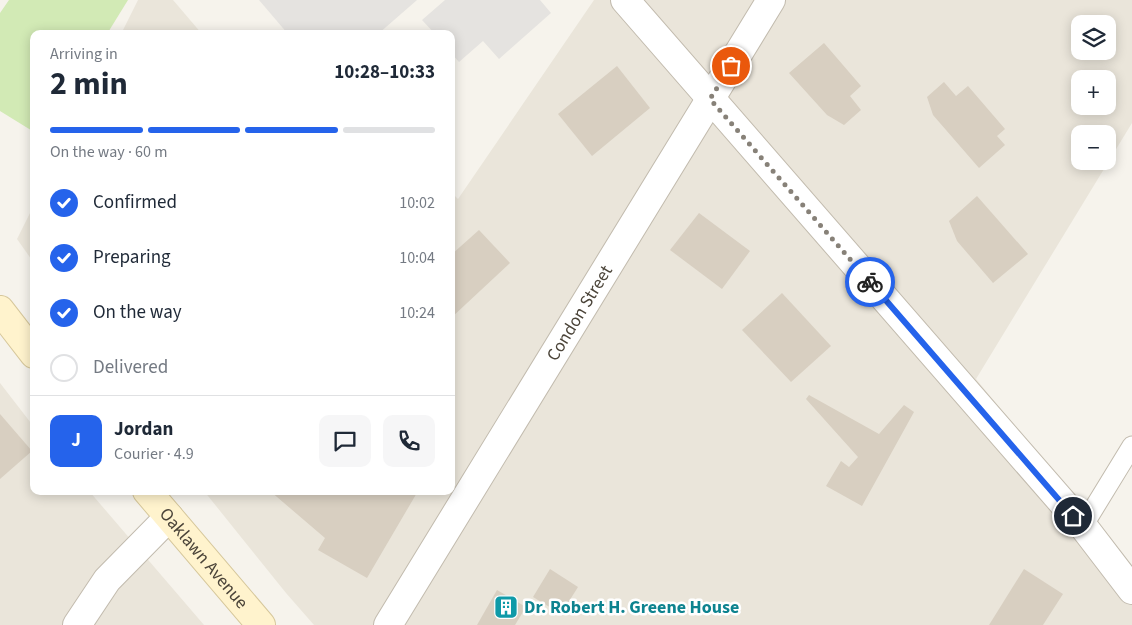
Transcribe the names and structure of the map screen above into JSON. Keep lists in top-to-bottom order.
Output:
{
  "streets": {
    "street": ["Condon Street", "Oaklawn Avenue"]
  },
  "places": {
    "building": ["Dr. Robert H. Greene House"]
  },
  "page": {
    "map_buttons": ["+", "−"],
    "heading": ["2 min", "Arriving in", "10:28–10:33"],
    "panel": ["Jordan", "Courier · 4.9"],
    "bar": "On the way · 60 m",
    "list": [
      ["Confirmed", "10:02"],
      ["Preparing", "10:04"],
      ["On the way", "10:24"],
      "Delivered"
    ],
    "round": "J"
  }
}
